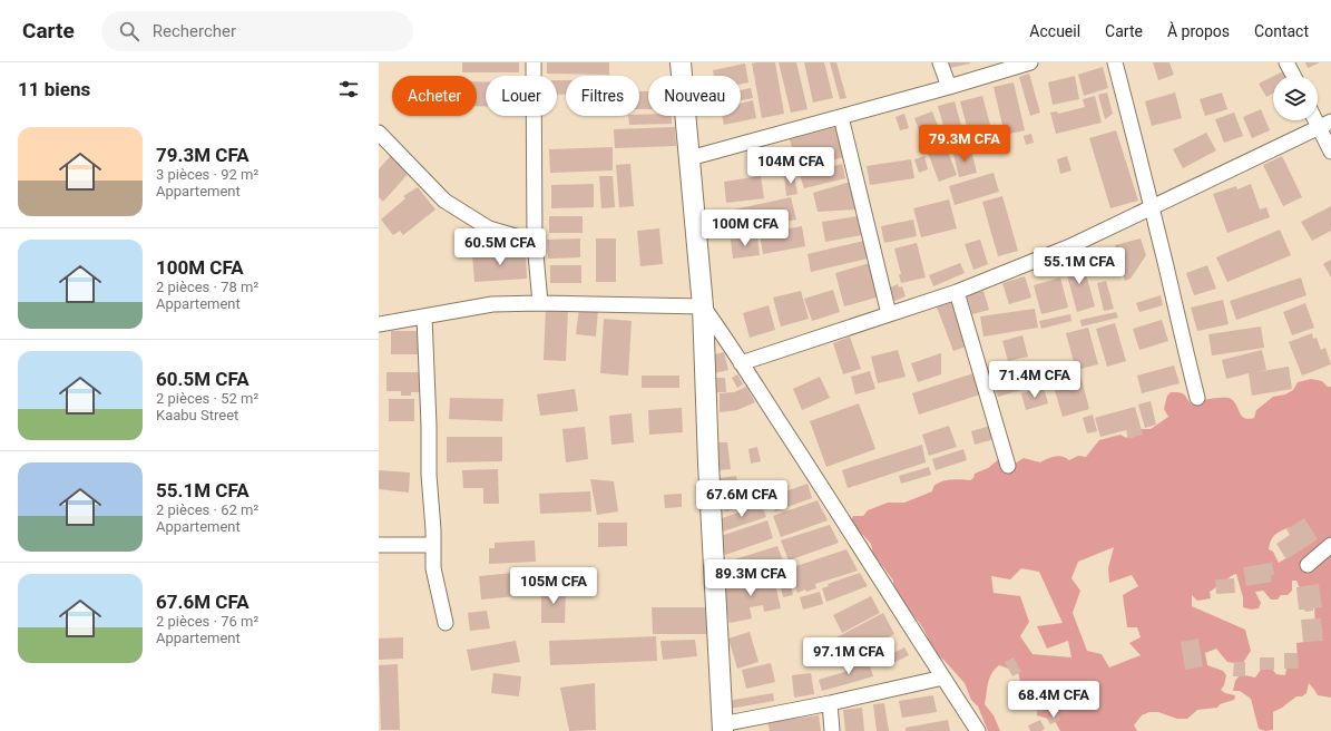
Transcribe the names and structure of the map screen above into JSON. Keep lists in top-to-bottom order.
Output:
{
  "page": {
    "header": "Carte",
    "search": "Rechercher",
    "nav": [
      "Accueil",
      "Carte",
      "À propos",
      "Contact"
    ],
    "heading": "11 biens",
    "chip": [
      "Acheter",
      "Louer",
      "Filtres",
      "Nouveau"
    ],
    "list": [
      {
        "name": "79.3M CFA",
        "note": "3 pièces · 92 m² · Appartement"
      },
      {
        "name": "100M CFA",
        "note": "2 pièces · 78 m² · Appartement"
      },
      {
        "name": "60.5M CFA",
        "note": "2 pièces · 52 m² · Kaabu Street"
      },
      {
        "name": "55.1M CFA",
        "note": "2 pièces · 62 m² · Appartement"
      },
      {
        "name": "67.6M CFA",
        "note": "2 pièces · 76 m² · Appartement"
      }
    ],
    "price": [
      "79.3M CFA",
      "104M CFA",
      "100M CFA",
      "60.5M CFA",
      "55.1M CFA",
      "71.4M CFA",
      "67.6M CFA",
      "89.3M CFA",
      "105M CFA",
      "97.1M CFA",
      "68.4M CFA"
    ]
  }
}
